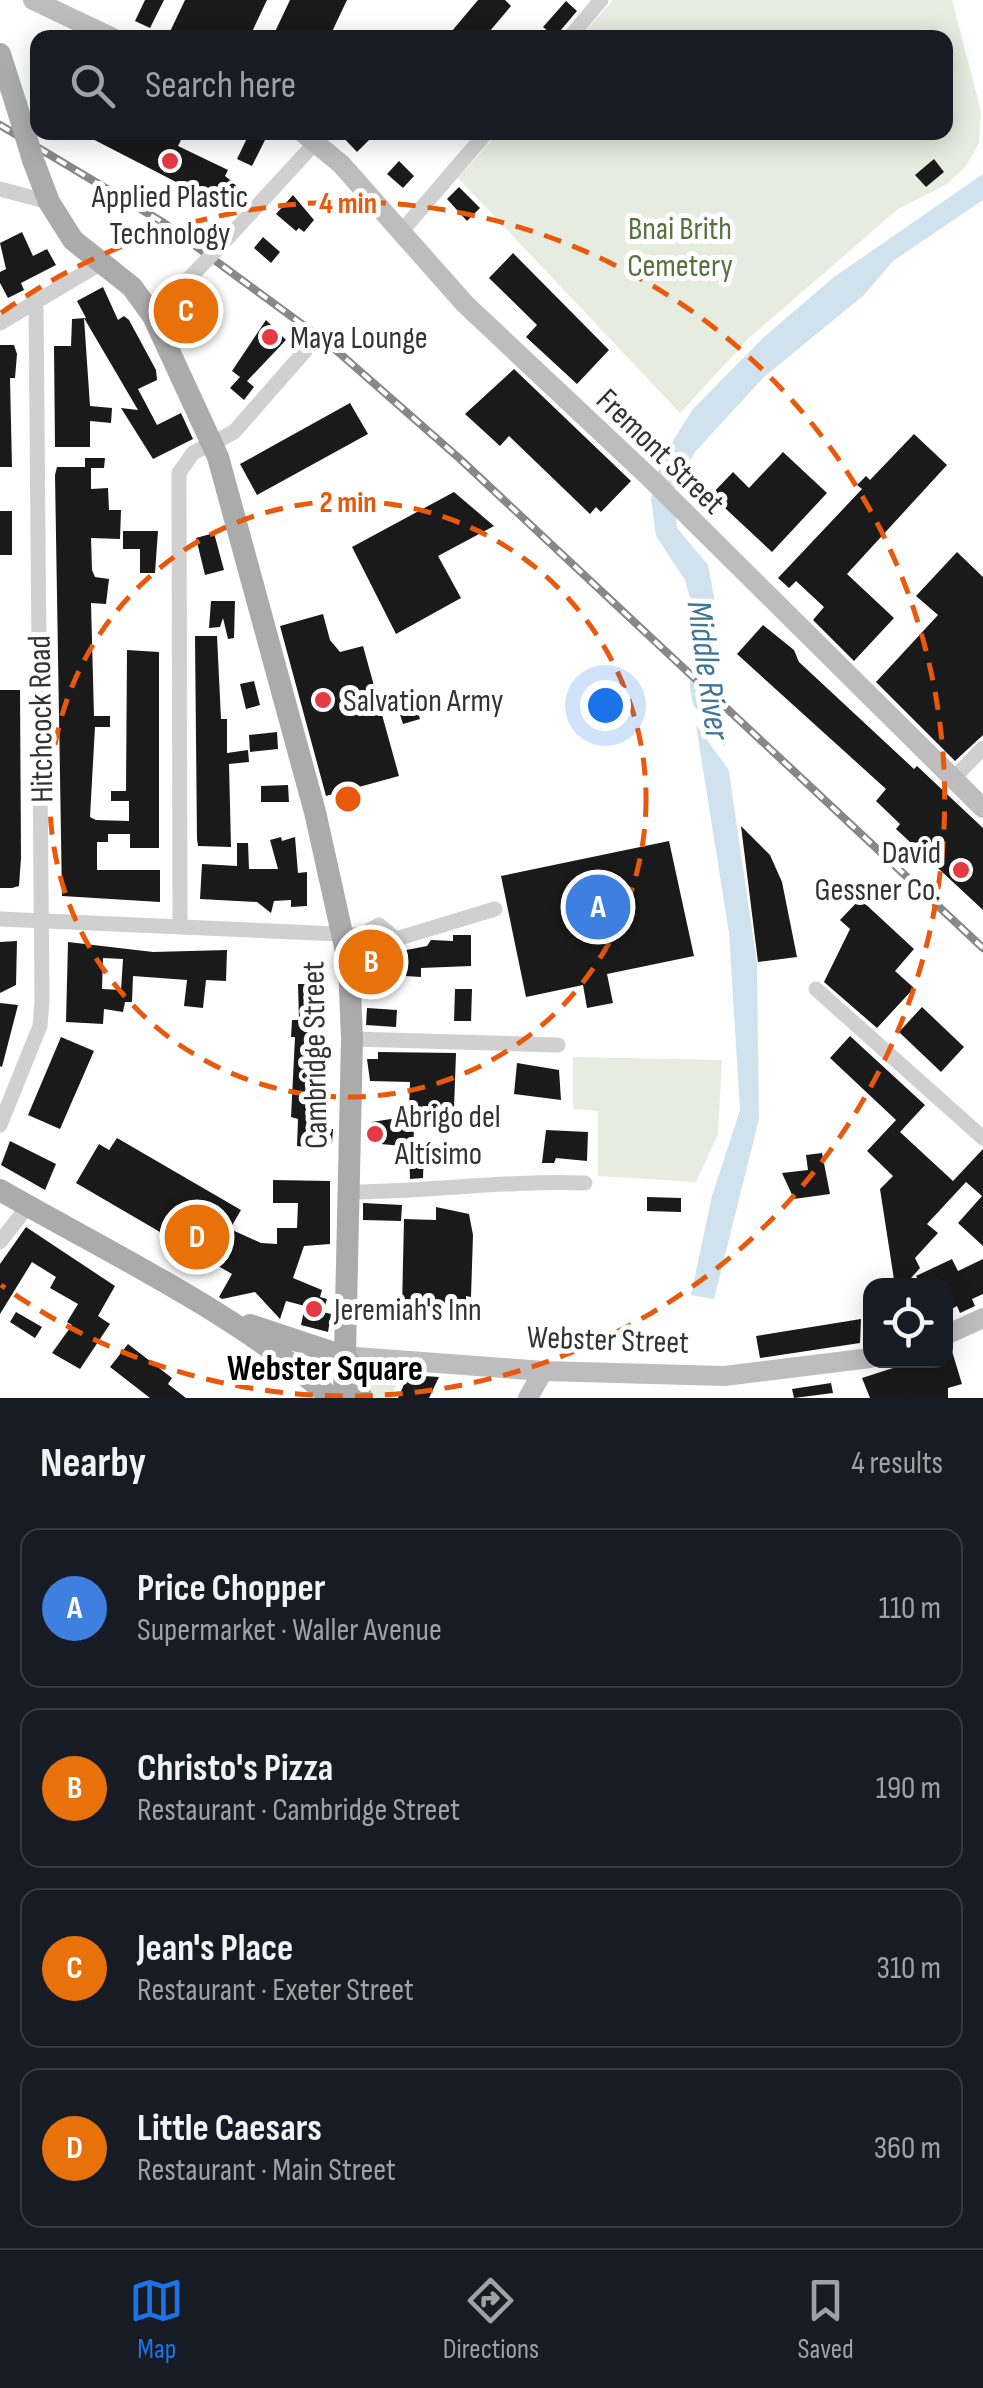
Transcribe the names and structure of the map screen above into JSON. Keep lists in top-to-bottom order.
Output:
{
  "streets": {
    "main road": ["Cambridge Street", "Webster Street"],
    "street": ["Fremont Street", "Hitchcock Road"]
  },
  "crossings": [
    ["Cambridge Street", "Webster Street"]
  ],
  "districts": ["Webster Square"],
  "water": ["Middle River"],
  "parks": ["Bnai Brith Cemetery"],
  "places": [
    "Applied Plastic Technology",
    "Maya Lounge",
    "Salvation Army",
    "David Gessner Co.",
    "Abrigo del Altísimo",
    "Jeremiah's Inn"
  ],
  "page": {
    "search": "Search here",
    "pins": [
      "C",
      "A",
      "B",
      "D"
    ],
    "heading": ["Nearby", "4 results"],
    "list": [
      {
        "mark": "A",
        "name": "Price Chopper",
        "note": "Supermarket · Waller Avenue",
        "value": "110 m"
      },
      {
        "mark": "B",
        "name": "Christo's Pizza",
        "note": "Restaurant · Cambridge Street",
        "value": "190 m"
      },
      {
        "mark": "C",
        "name": "Jean's Place",
        "note": "Restaurant · Exeter Street",
        "value": "310 m"
      },
      {
        "mark": "D",
        "name": "Little Caesars",
        "note": "Restaurant · Main Street",
        "value": "360 m"
      }
    ],
    "nav": ["Map", "Directions", "Saved"]
  },
  "rings": ["4 min", "2 min"]
}
